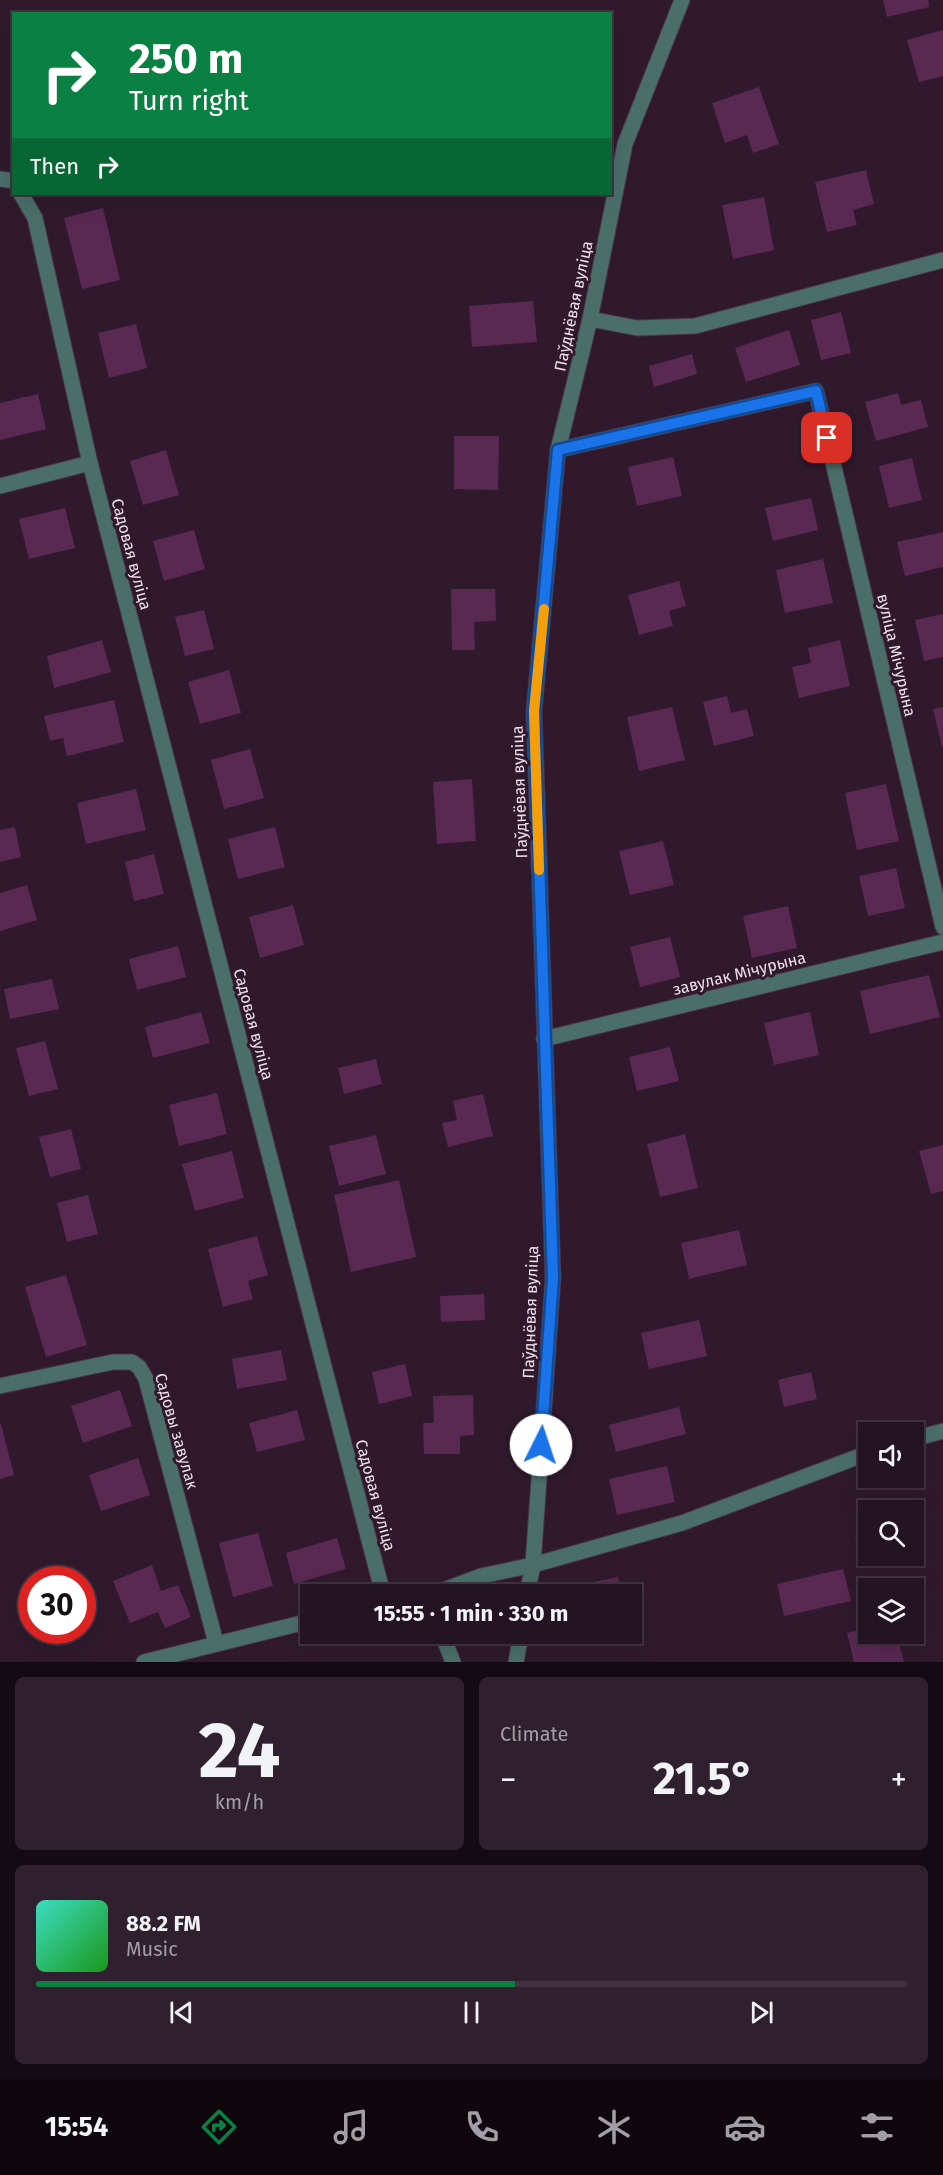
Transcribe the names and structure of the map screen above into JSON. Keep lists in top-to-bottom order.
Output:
{
  "streets": {
    "street": [
      "Паўднёвая вуліца",
      "Садовая вуліца",
      "вуліца Мічурына",
      "завулак Мічурына",
      "Садовы завулак"
    ]
  },
  "crossings": [
    ["Паўднёвая вуліца", "вуліца Мічурына"],
    ["Паўднёвая вуліца", "завулак Мічурына"]
  ],
  "page": {
    "turn": ["250 m", "Turn right"],
    "then": "Then",
    "limit": "30",
    "trip": "15:55 · 1 min · 330 m",
    "tile": [
      ["24", "km/h"],
      "Climate"
    ],
    "heat": ["−", "21.5°", "+"],
    "song": ["88.2 FM", "Music"],
    "tabs": "15:54"
  }
}
